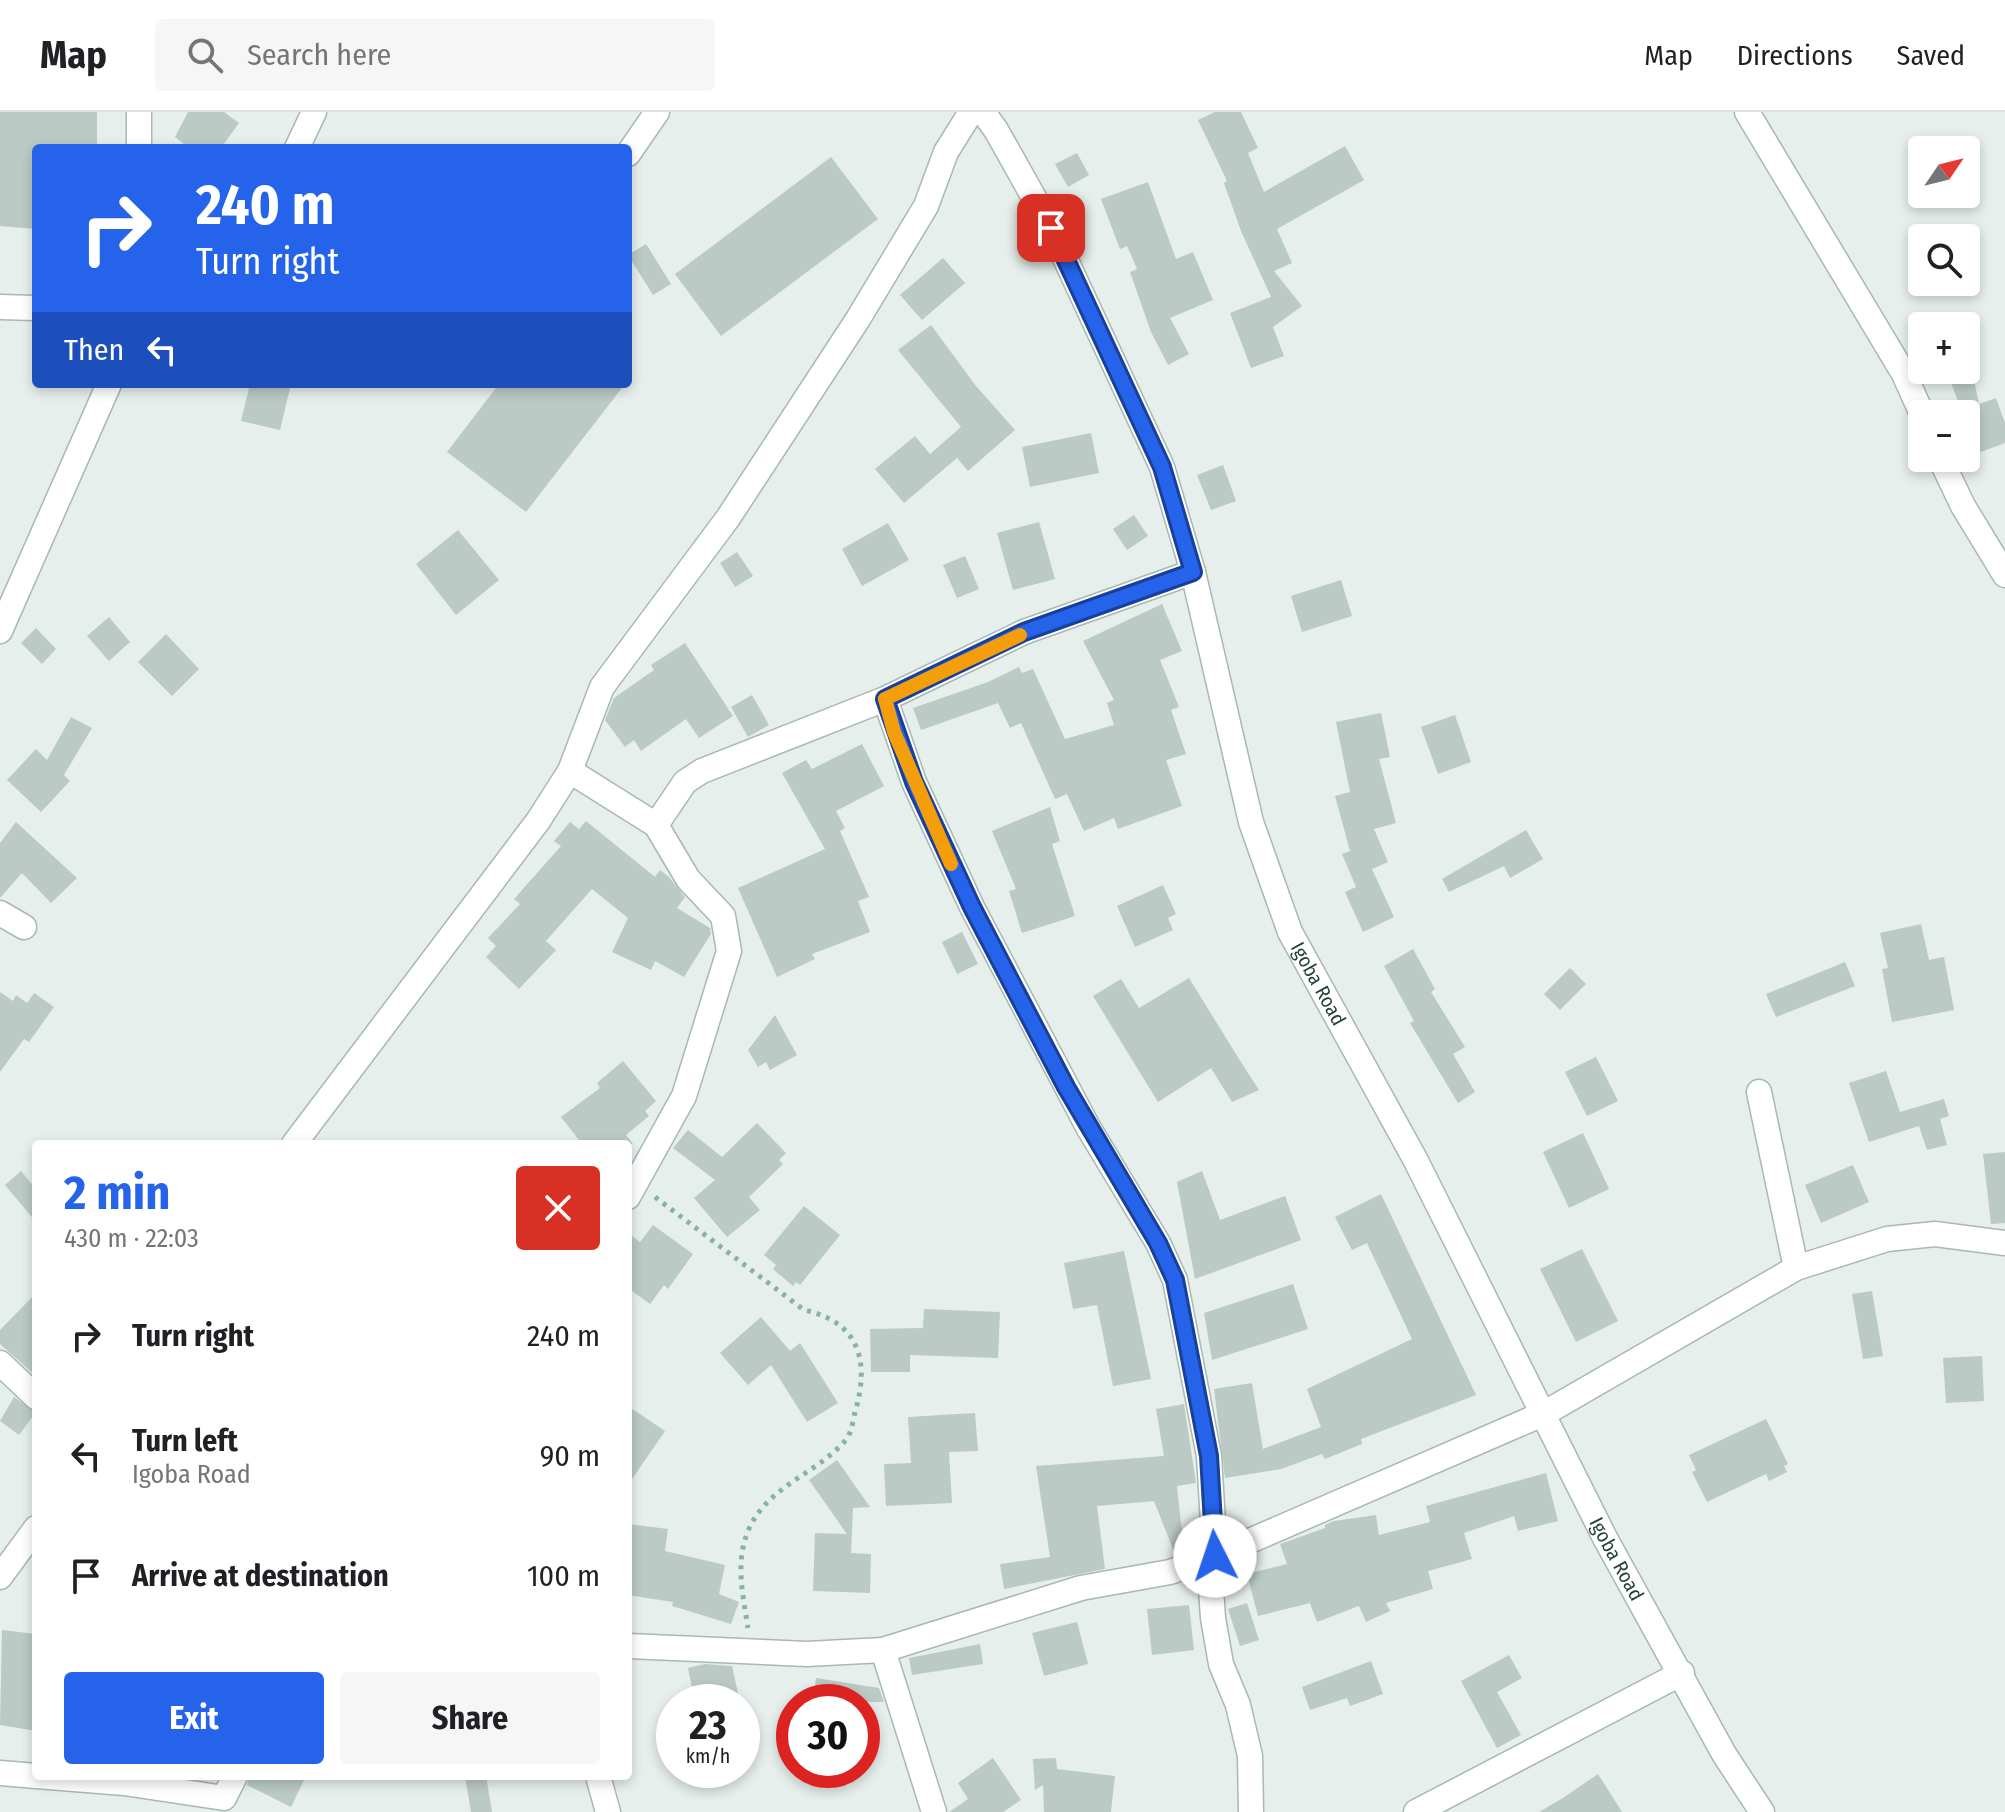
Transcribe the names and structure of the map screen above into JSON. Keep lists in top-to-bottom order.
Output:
{
  "streets": {
    "street": ["Igoba Road"]
  },
  "north": "top right",
  "page": {
    "header": "Map",
    "search": "Search here",
    "nav": ["Map", "Directions", "Saved"],
    "map_buttons": ["+", "−"],
    "turn": ["240 m", "Turn right"],
    "then": "Then",
    "heading": ["2 min", "430 m · 22:03"],
    "list": [
      {
        "name": "Turn right",
        "value": "240 m"
      },
      {
        "name": "Turn left",
        "note": "Igoba Road",
        "value": "90 m"
      },
      {
        "name": "Arrive at destination",
        "value": "100 m"
      }
    ],
    "buttons": ["Exit", "Share"],
    "speed": "23 km/h",
    "limit": "30"
  }
}
